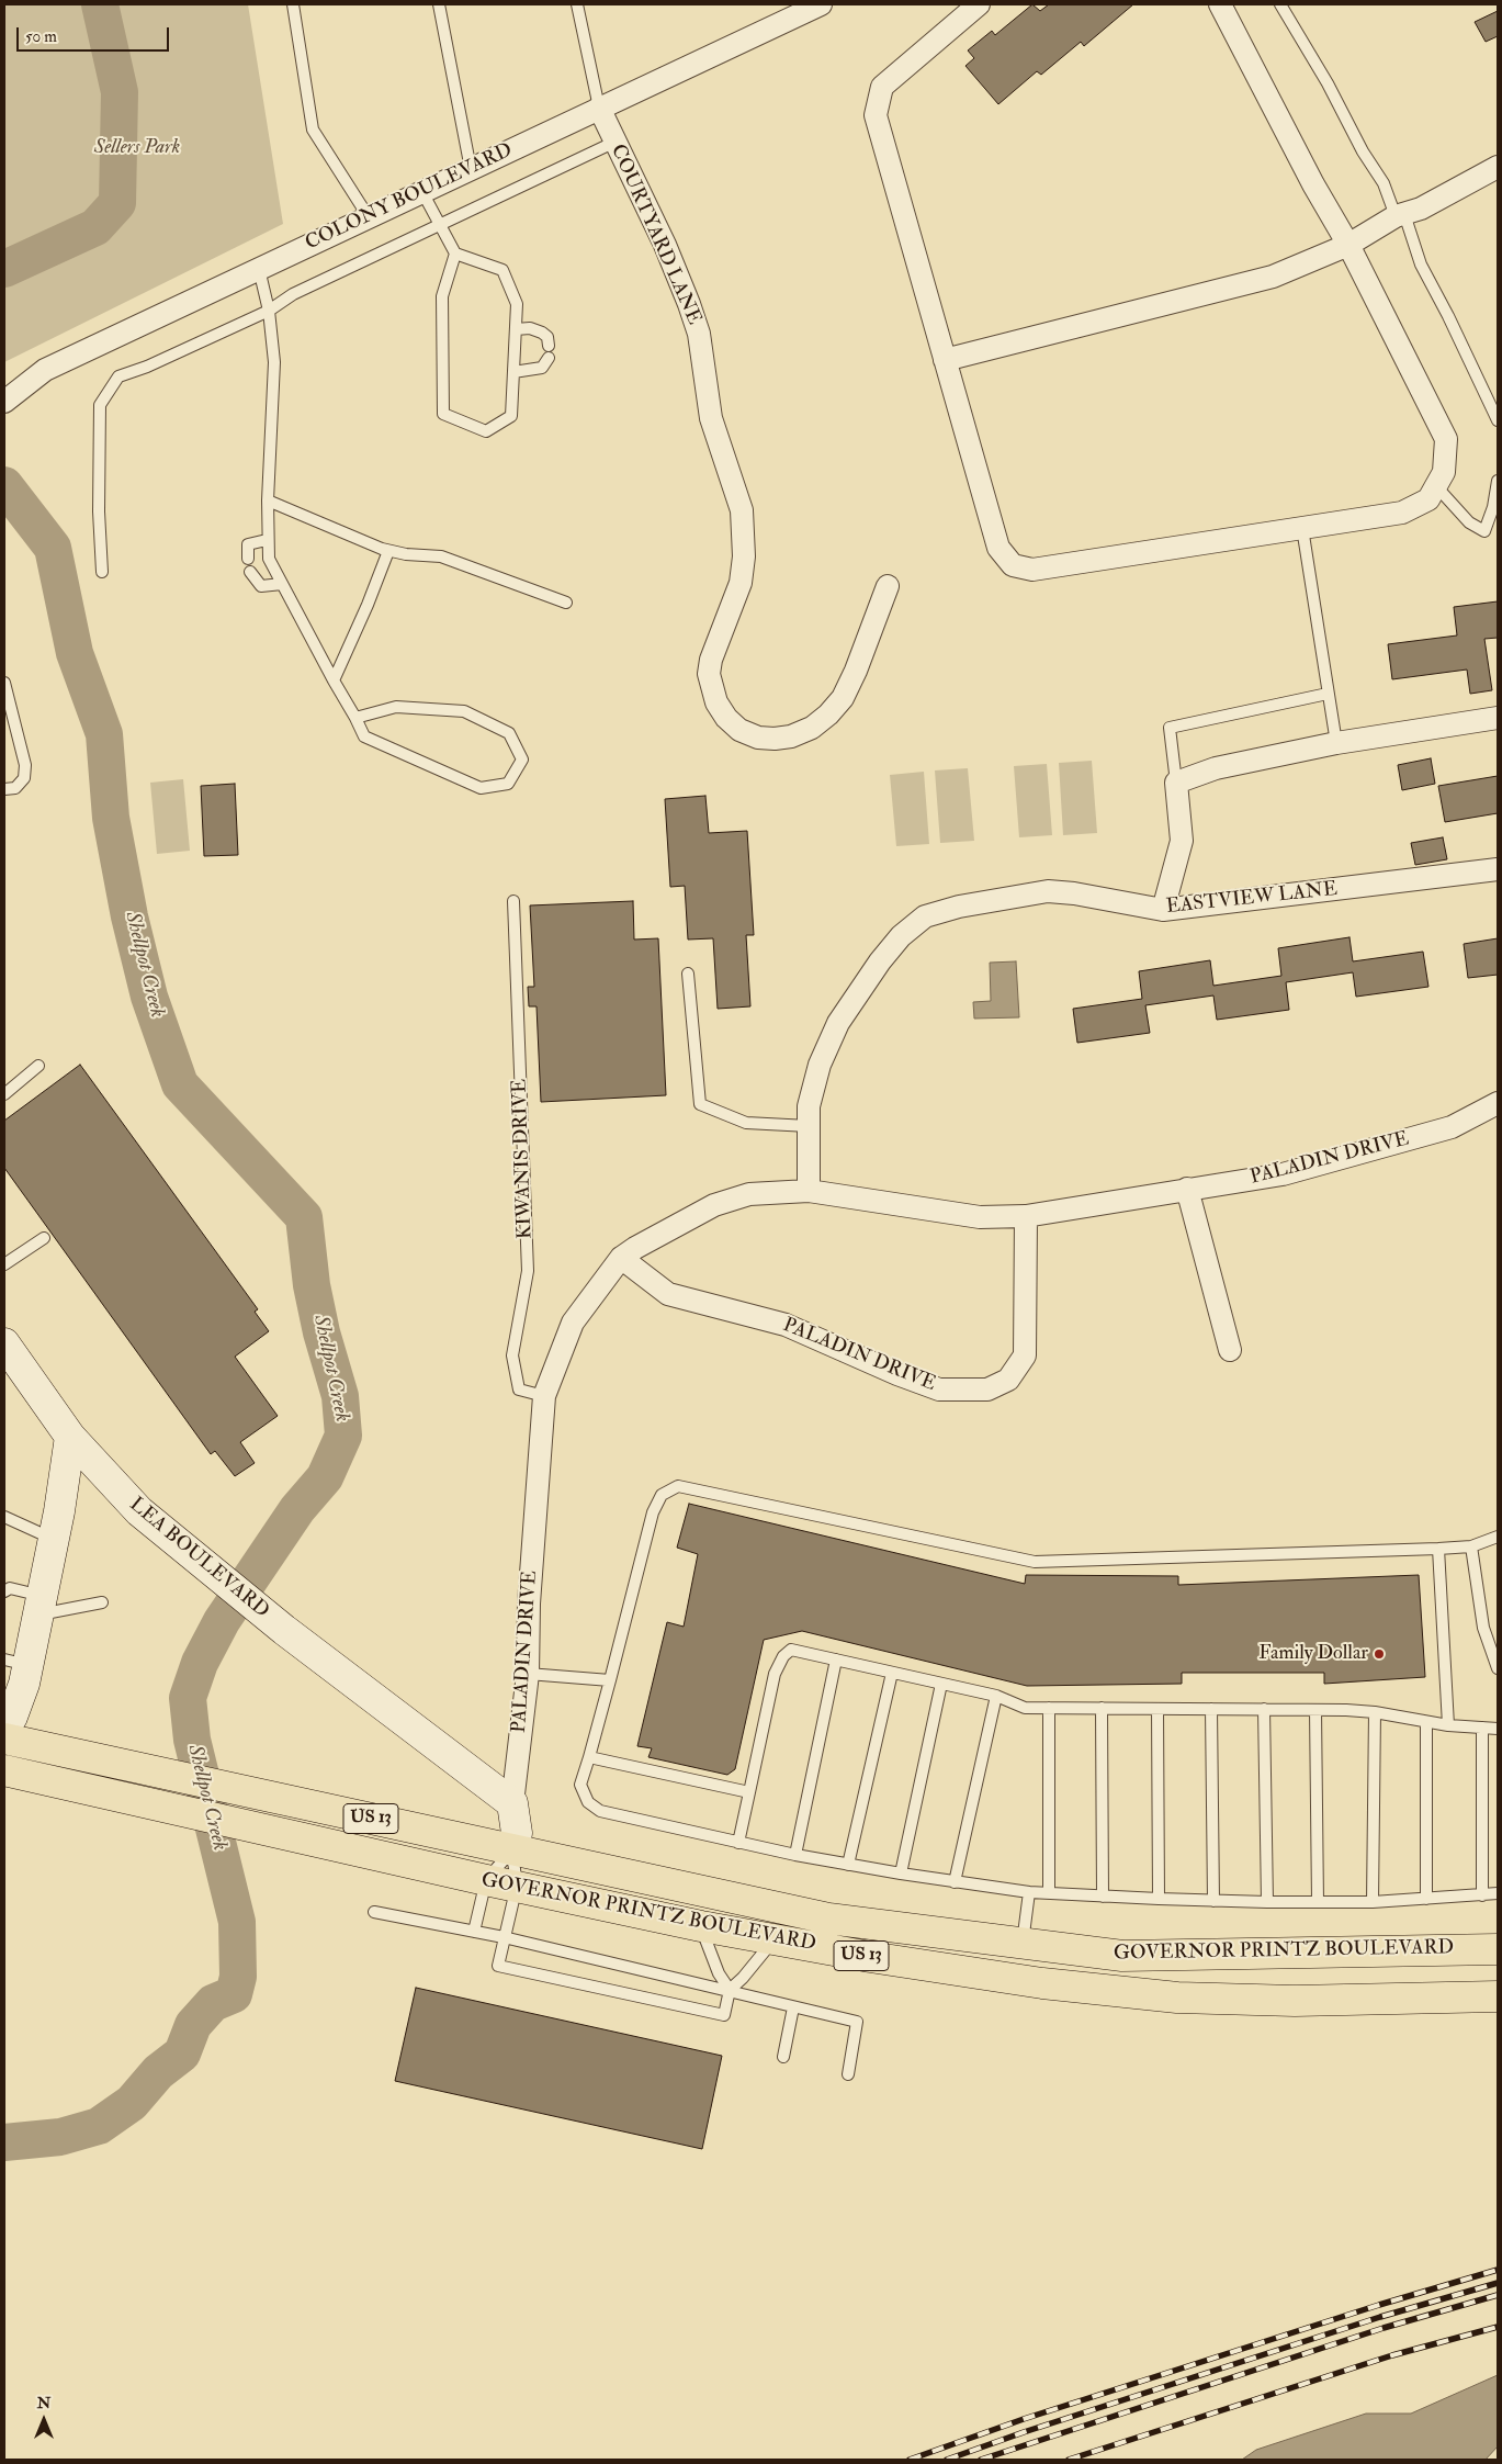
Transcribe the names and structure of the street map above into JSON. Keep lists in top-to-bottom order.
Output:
{
  "streets": {
    "main road": ["US 13", "GOVERNOR PRINTZ BOULEVARD"],
    "street": [
      "COLONY BOULEVARD",
      "COURTYARD LANE",
      "EASTVIEW LANE",
      "PALADIN DRIVE",
      "LEA BOULEVARD"
    ],
    "lane": ["KIWANIS DRIVE"]
  },
  "crossings": [
    ["COLONY BOULEVARD", "COURTYARD LANE"],
    ["EASTVIEW LANE", "PALADIN DRIVE"],
    ["KIWANIS DRIVE", "PALADIN DRIVE"],
    ["PALADIN DRIVE", "LEA BOULEVARD"]
  ],
  "water": ["Shellpot Creek"],
  "parks": ["Sellers Park"],
  "places": ["Family Dollar"],
  "scale_bar": "50 m",
  "north": "top"
}
